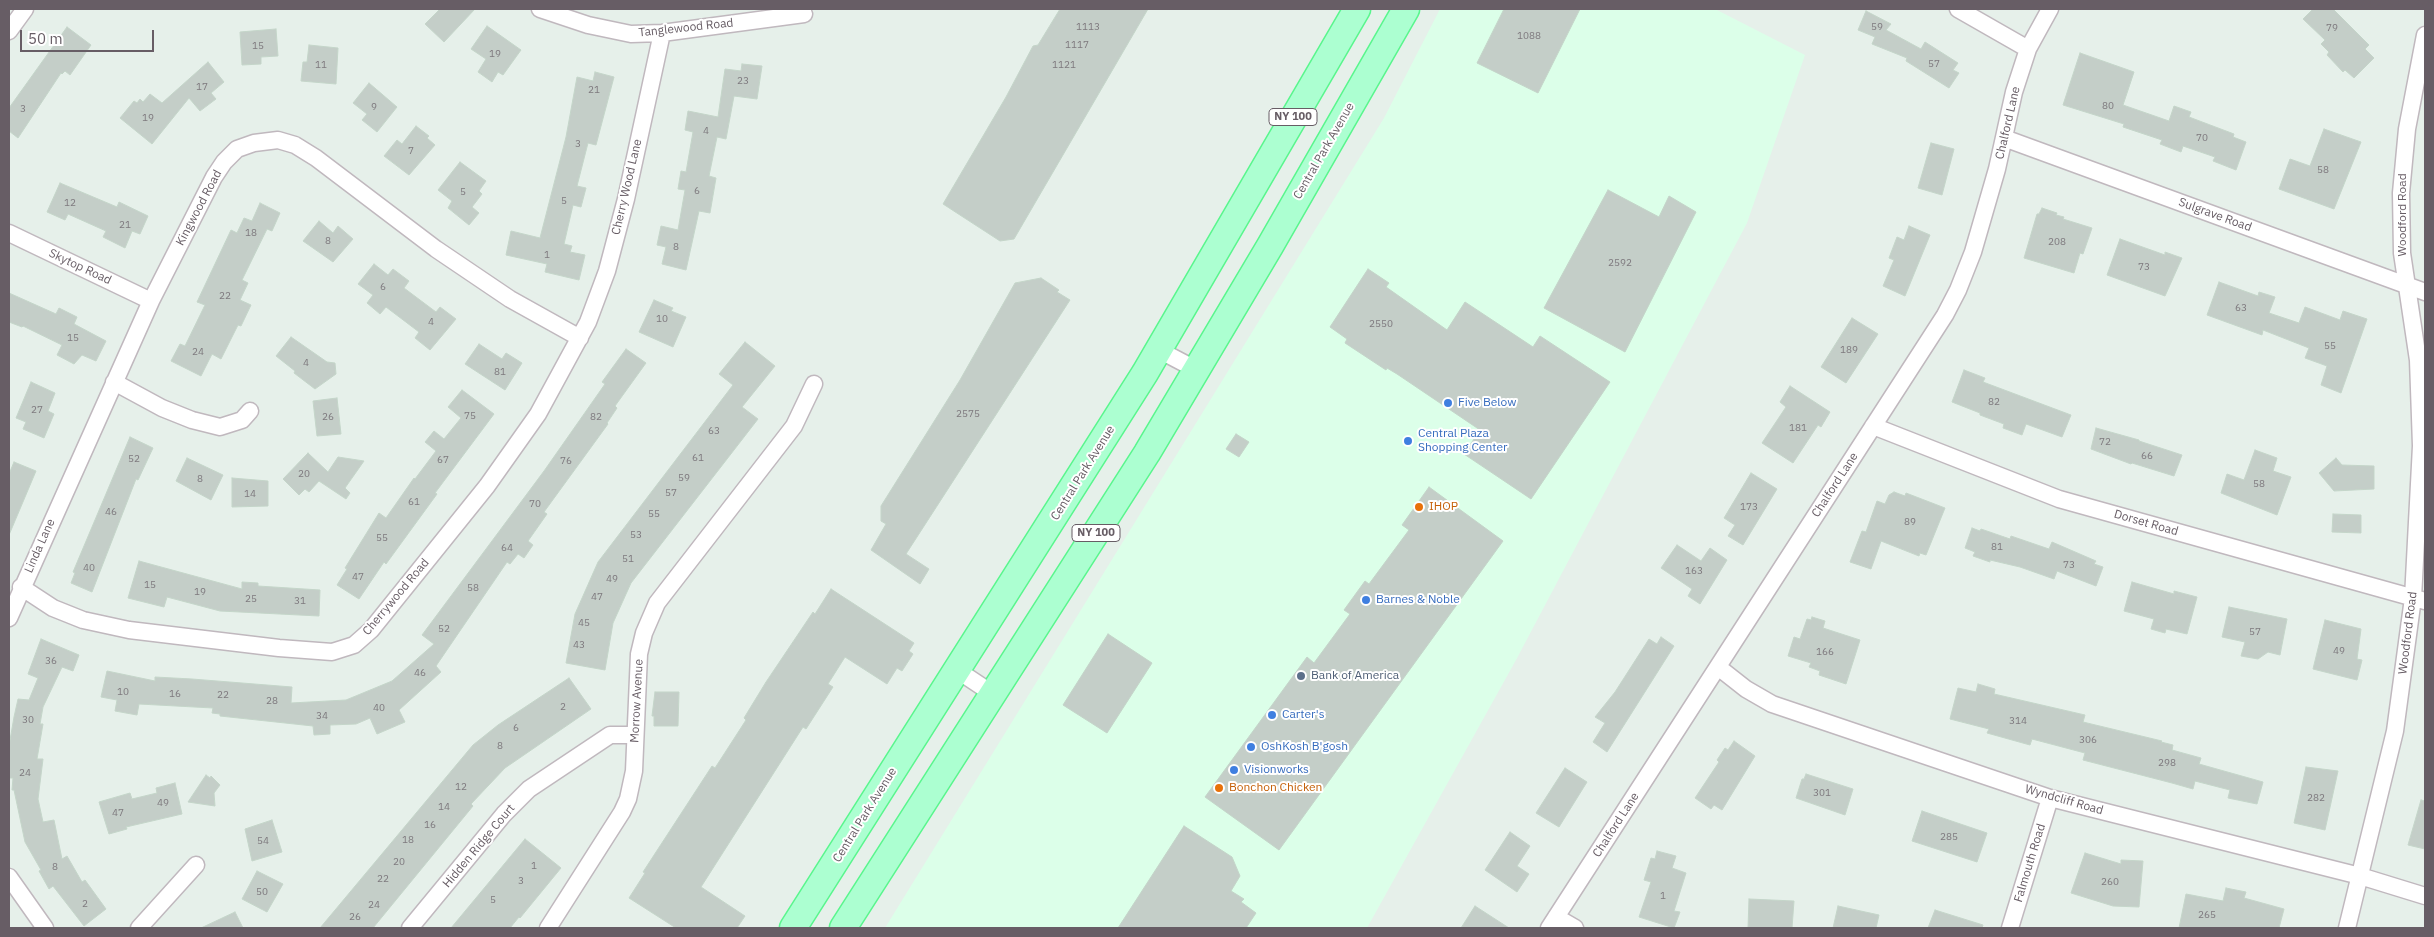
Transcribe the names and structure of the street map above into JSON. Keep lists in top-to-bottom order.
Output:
{
  "streets": {
    "main road": ["NY 100", "Central Park Avenue"],
    "street": [
      "Tanglewood Road",
      "Chalford Lane",
      "Cherry Wood Lane",
      "Kingwood Road",
      "Sulgrave Road",
      "Woodford Road",
      "Skytop Road",
      "Dorset Road",
      "Linda Lane",
      "Cherrywood Road",
      "Morrow Avenue",
      "Wyndcliff Road",
      "Hidden Ridge Court",
      "Falmouth Road"
    ]
  },
  "crossings": [
    ["Tanglewood Road", "Cherry Wood Lane"],
    ["Chalford Lane", "Sulgrave Road"],
    ["Chalford Lane", "Dorset Road"],
    ["Chalford Lane", "Wyndcliff Road"],
    ["Cherry Wood Lane", "Kingwood Road"],
    ["Cherry Wood Lane", "Cherrywood Road"],
    ["Kingwood Road", "Skytop Road"],
    ["Kingwood Road", "Linda Lane"],
    ["Kingwood Road", "Cherrywood Road"],
    ["Sulgrave Road", "Woodford Road"],
    ["Woodford Road", "Dorset Road"],
    ["Woodford Road", "Wyndcliff Road"],
    ["Linda Lane", "Cherrywood Road"],
    ["Morrow Avenue", "Hidden Ridge Court"],
    ["Wyndcliff Road", "Falmouth Road"]
  ],
  "places": [
    "Five Below",
    "Central Plaza Shopping Center",
    "IHOP",
    "Barnes & Noble",
    "Bank of America",
    "Carter's",
    "OshKosh B'gosh",
    "Visionworks",
    "Bonchon Chicken"
  ],
  "house_numbers": [
    "1113",
    "59",
    "79",
    "1088",
    "1117",
    "15",
    "19",
    "57",
    "11",
    "1121",
    "23",
    "17",
    "21",
    "80",
    "9",
    "3",
    "19",
    "4",
    "70",
    "3",
    "7",
    "58",
    "6",
    "5",
    "5",
    "12",
    "21",
    "18",
    "8",
    "208",
    "8",
    "1",
    "2592",
    "73",
    "6",
    "22",
    "63",
    "10",
    "4",
    "2550",
    "15",
    "55",
    "189",
    "24",
    "4",
    "81",
    "82",
    "27",
    "2575",
    "75",
    "26",
    "82",
    "181",
    "63",
    "72",
    "66",
    "61",
    "52",
    "67",
    "76",
    "20",
    "59",
    "8",
    "58",
    "57",
    "14",
    "61",
    "70",
    "173",
    "46",
    "55",
    "89",
    "53",
    "55",
    "81",
    "64",
    "51",
    "73",
    "40",
    "163",
    "47",
    "49",
    "15",
    "58",
    "19",
    "47",
    "25",
    "31",
    "45",
    "52",
    "57",
    "43",
    "49",
    "166",
    "36",
    "46",
    "10",
    "16",
    "22",
    "28",
    "2",
    "40",
    "34",
    "30",
    "314",
    "6",
    "306",
    "8",
    "298",
    "24",
    "12",
    "301",
    "282",
    "49",
    "14",
    "47",
    "16",
    "285",
    "18",
    "54",
    "20",
    "1",
    "8",
    "22",
    "3",
    "260",
    "50",
    "1",
    "5",
    "2",
    "24",
    "265",
    "26"
  ],
  "scale_bar": "50 m"
}
